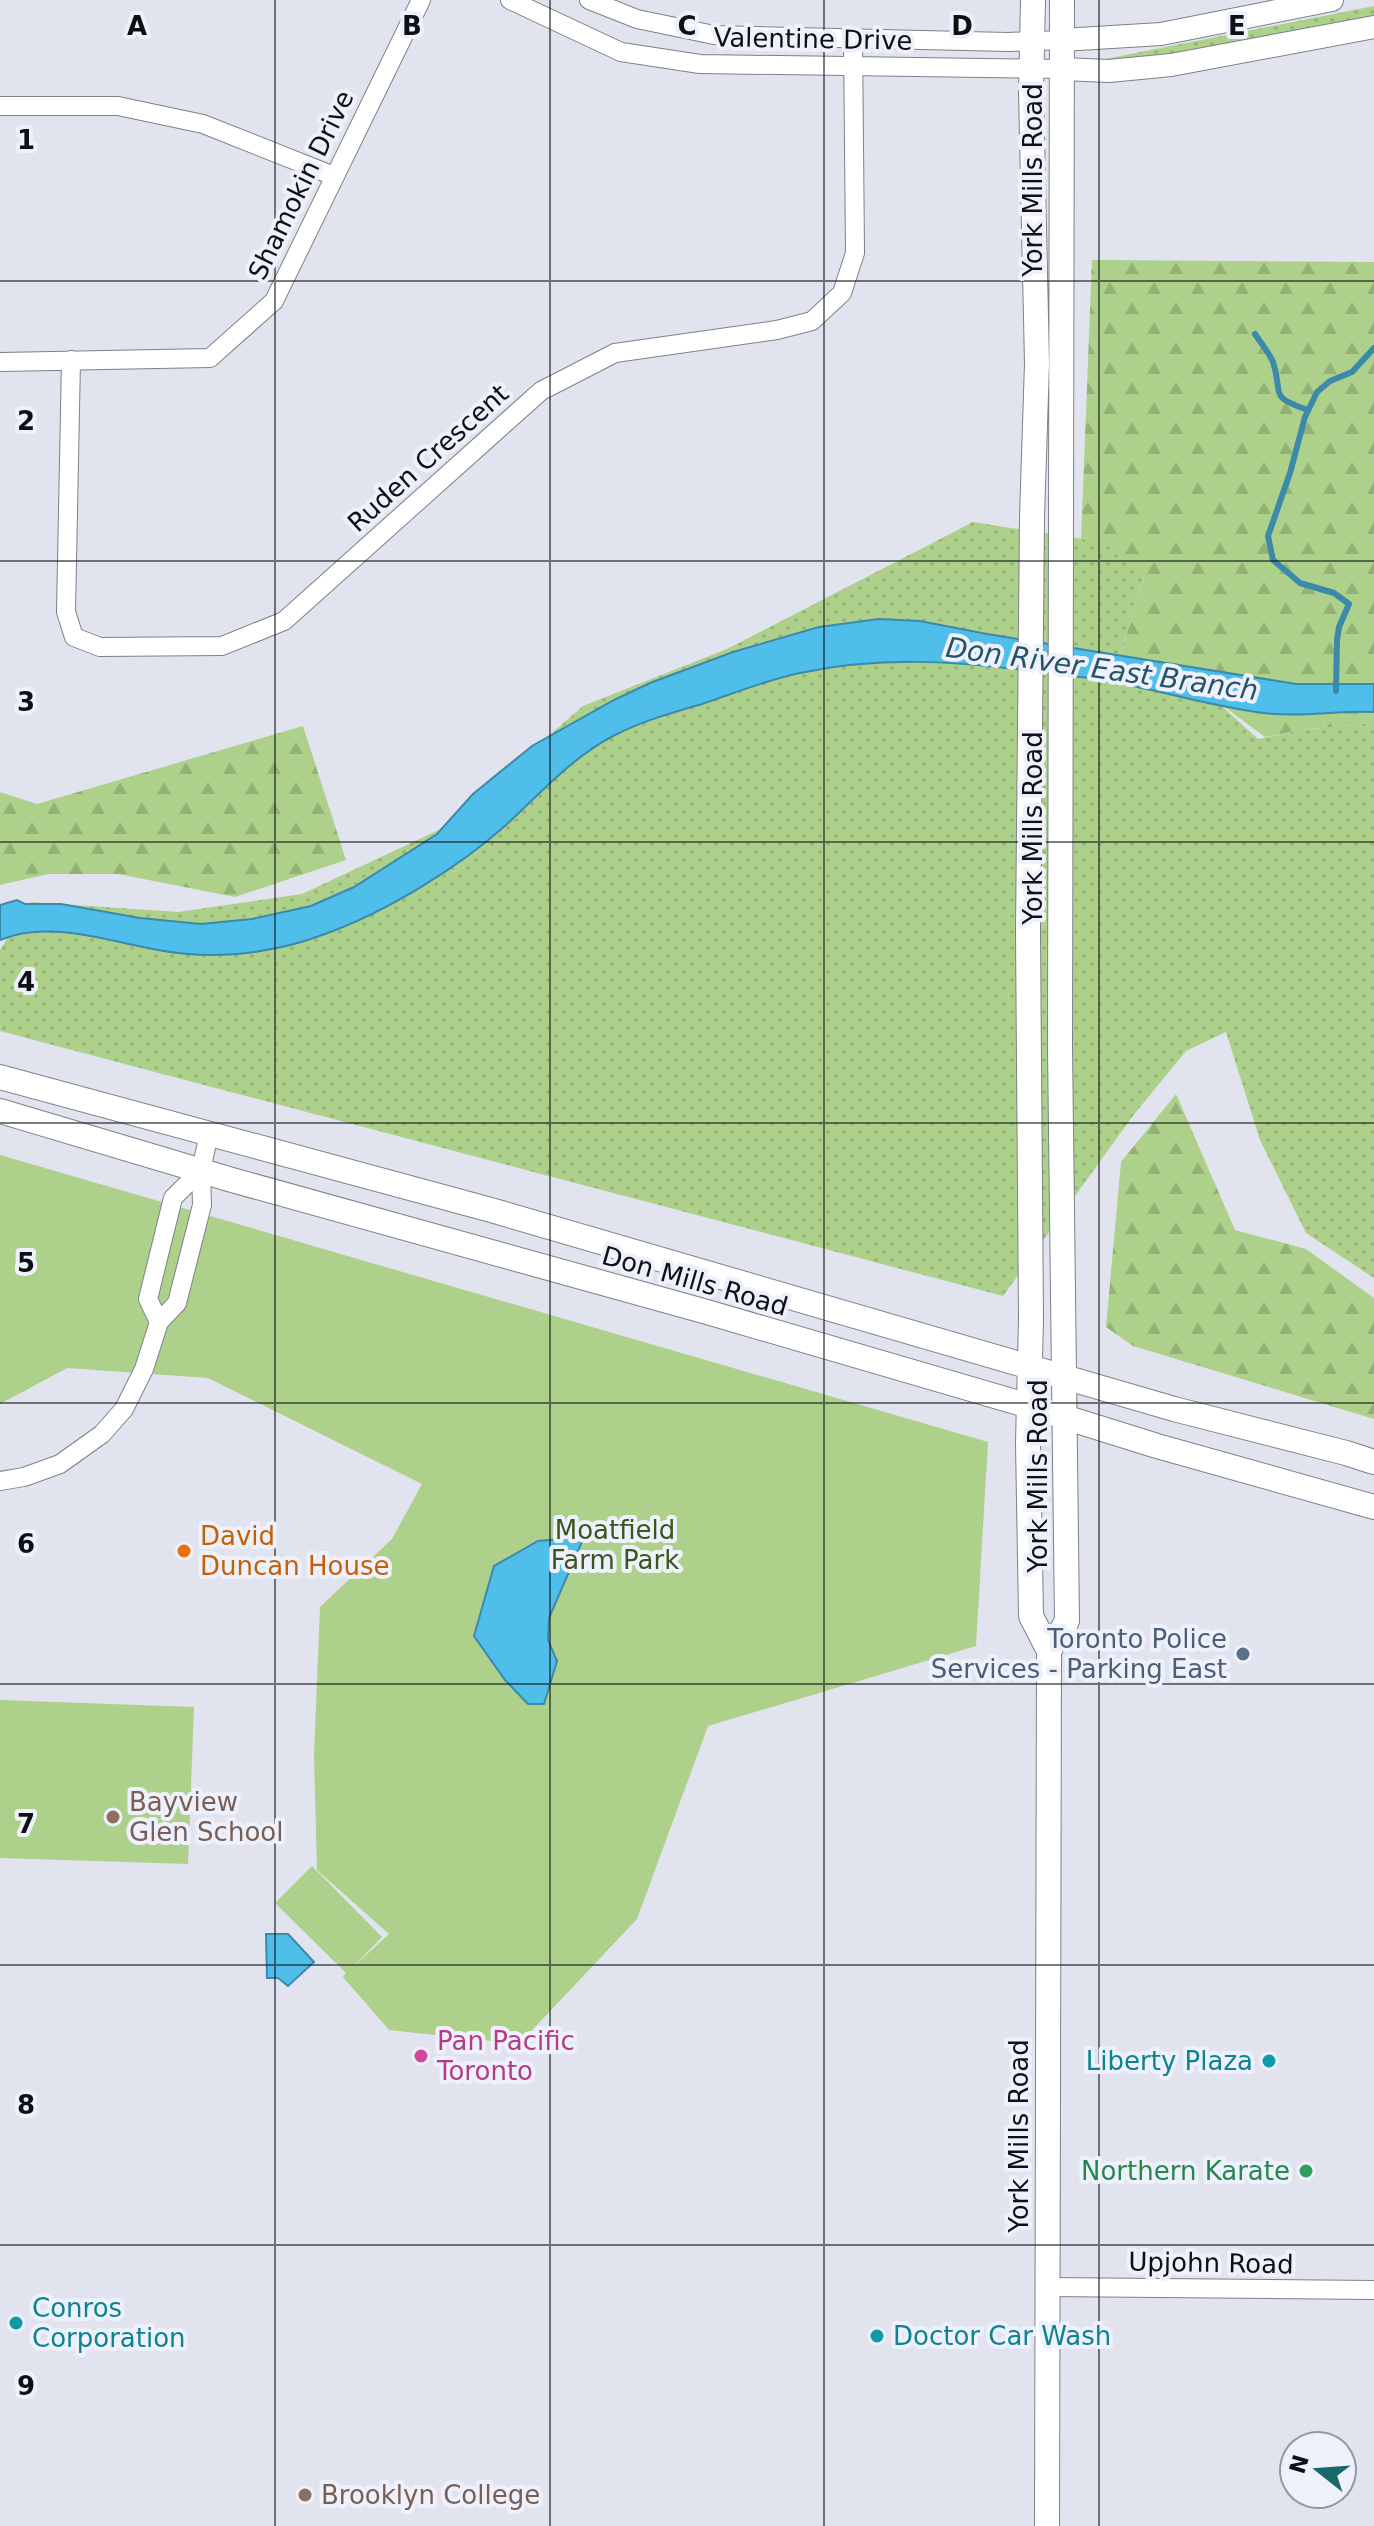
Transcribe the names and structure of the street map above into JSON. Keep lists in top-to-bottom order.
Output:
{
  "streets": {
    "main road": ["York Mills Road", "Don Mills Road"],
    "street": [
      "Valentine Drive",
      "Shamokin Drive",
      "Ruden Crescent",
      "Upjohn Road"
    ]
  },
  "crossings": [
    ["Valentine Drive", "York Mills Road"],
    ["Valentine Drive", "Ruden Crescent"],
    ["York Mills Road", "Don Mills Road"],
    ["York Mills Road", "Upjohn Road"],
    ["Shamokin Drive", "Ruden Crescent"]
  ],
  "water": ["Don River East Branch"],
  "parks": ["Moatfield Farm Park"],
  "places": [
    "David Duncan House",
    "Toronto Police Services - Parking East",
    "Bayview Glen School",
    "Pan Pacific Toronto",
    "Liberty Plaza",
    "Northern Karate",
    "Conros Corporation",
    "Doctor Car Wash",
    "Brooklyn College"
  ],
  "north": "left",
  "grid": {
    "columns": [
      "A",
      "B",
      "C",
      "D",
      "E"
    ],
    "rows": [
      "1",
      "2",
      "3",
      "4",
      "5",
      "6",
      "7",
      "8",
      "9"
    ]
  }
}
